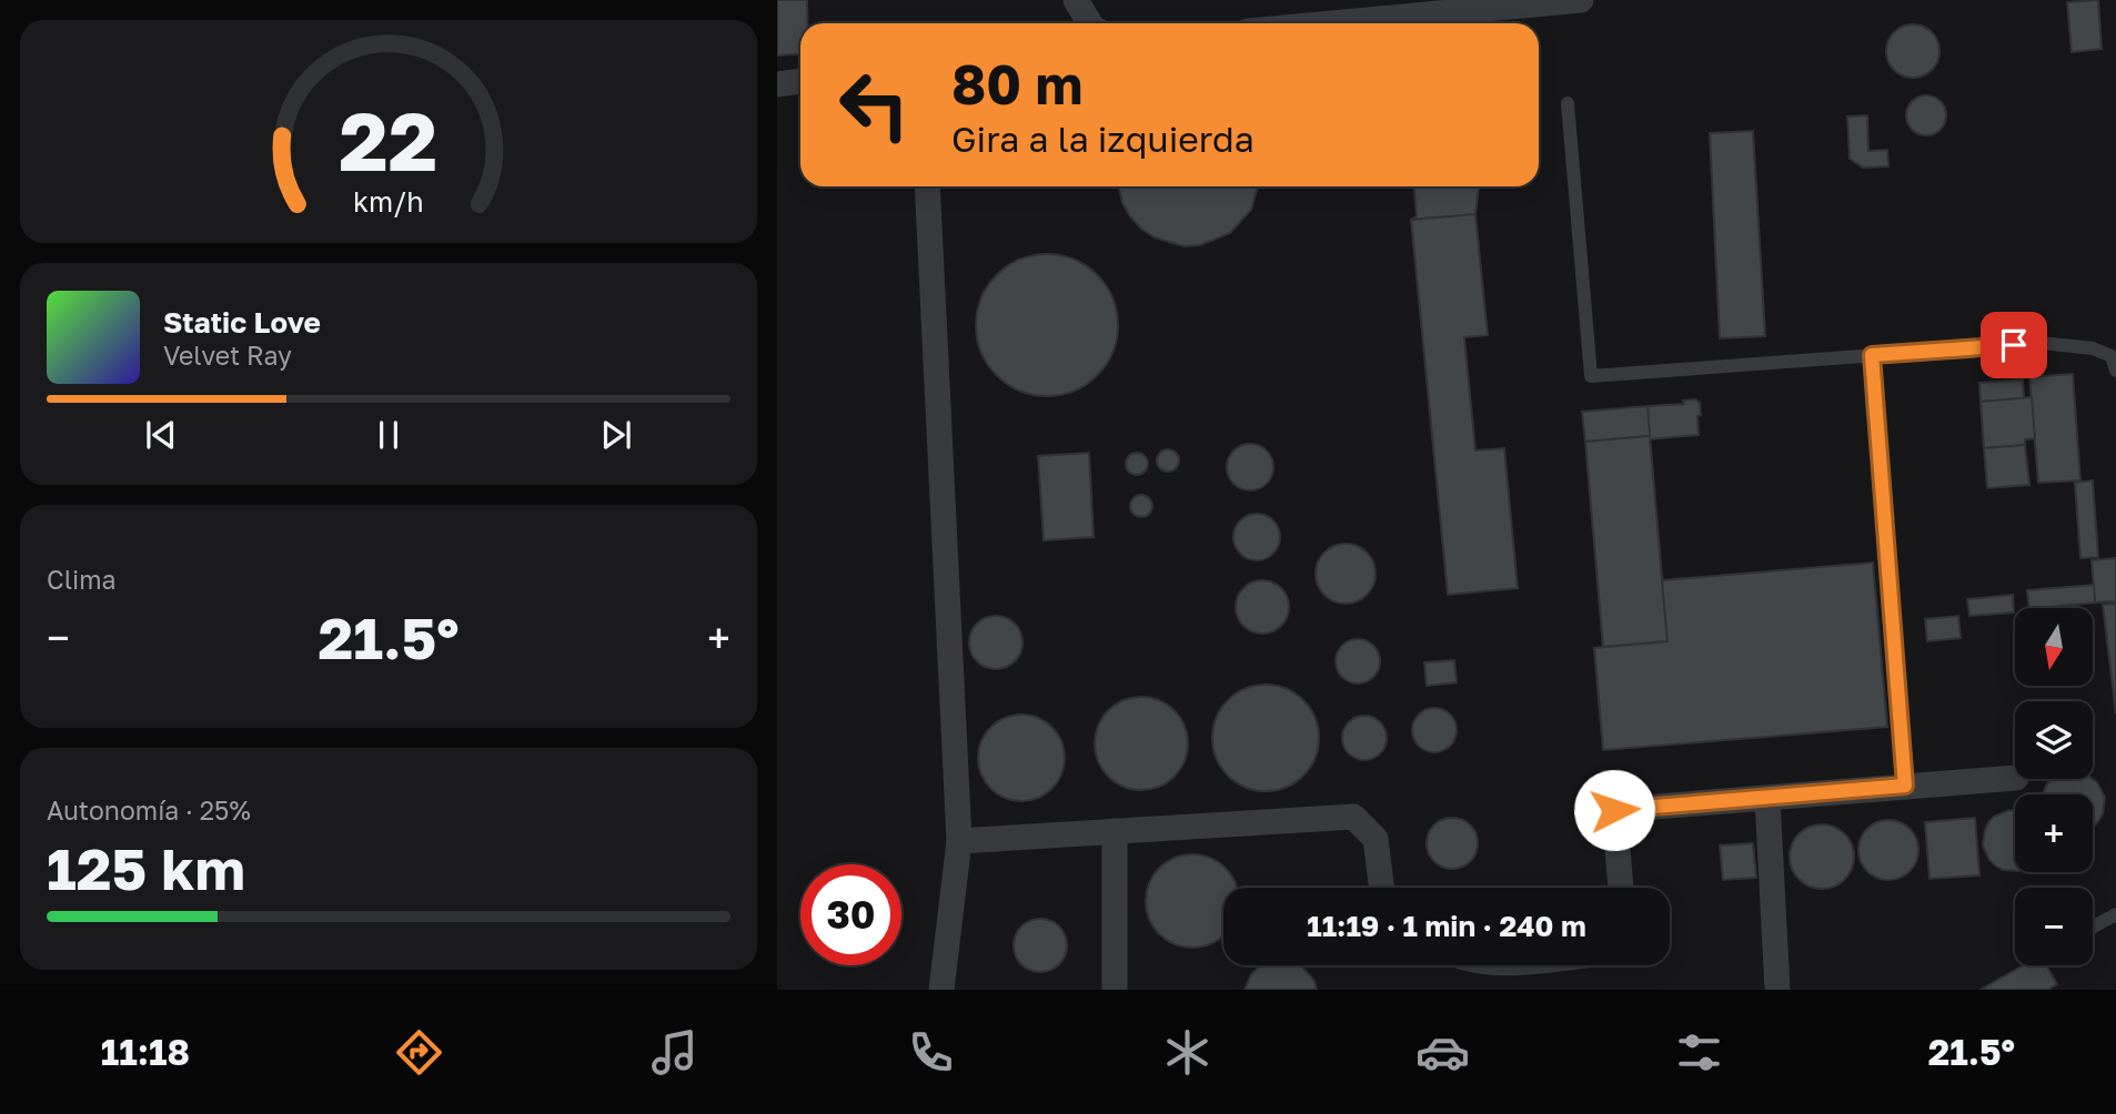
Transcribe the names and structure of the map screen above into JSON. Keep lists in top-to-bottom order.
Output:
{
  "north": "bottom",
  "page": {
    "turn": ["80 m", "Gira a la izquierda"],
    "song": ["Static Love", "Velvet Ray"],
    "tile": [
      "Clima",
      ["Autonomía · 25%", "125 km"]
    ],
    "heat": ["−", "21.5°", "+"],
    "map_buttons": ["+", "−"],
    "limit": "30",
    "trip": "11:19 · 1 min · 240 m",
    "tabs": ["11:18", "21.5°"],
    "gauge": ["22", "km/h"]
  }
}
